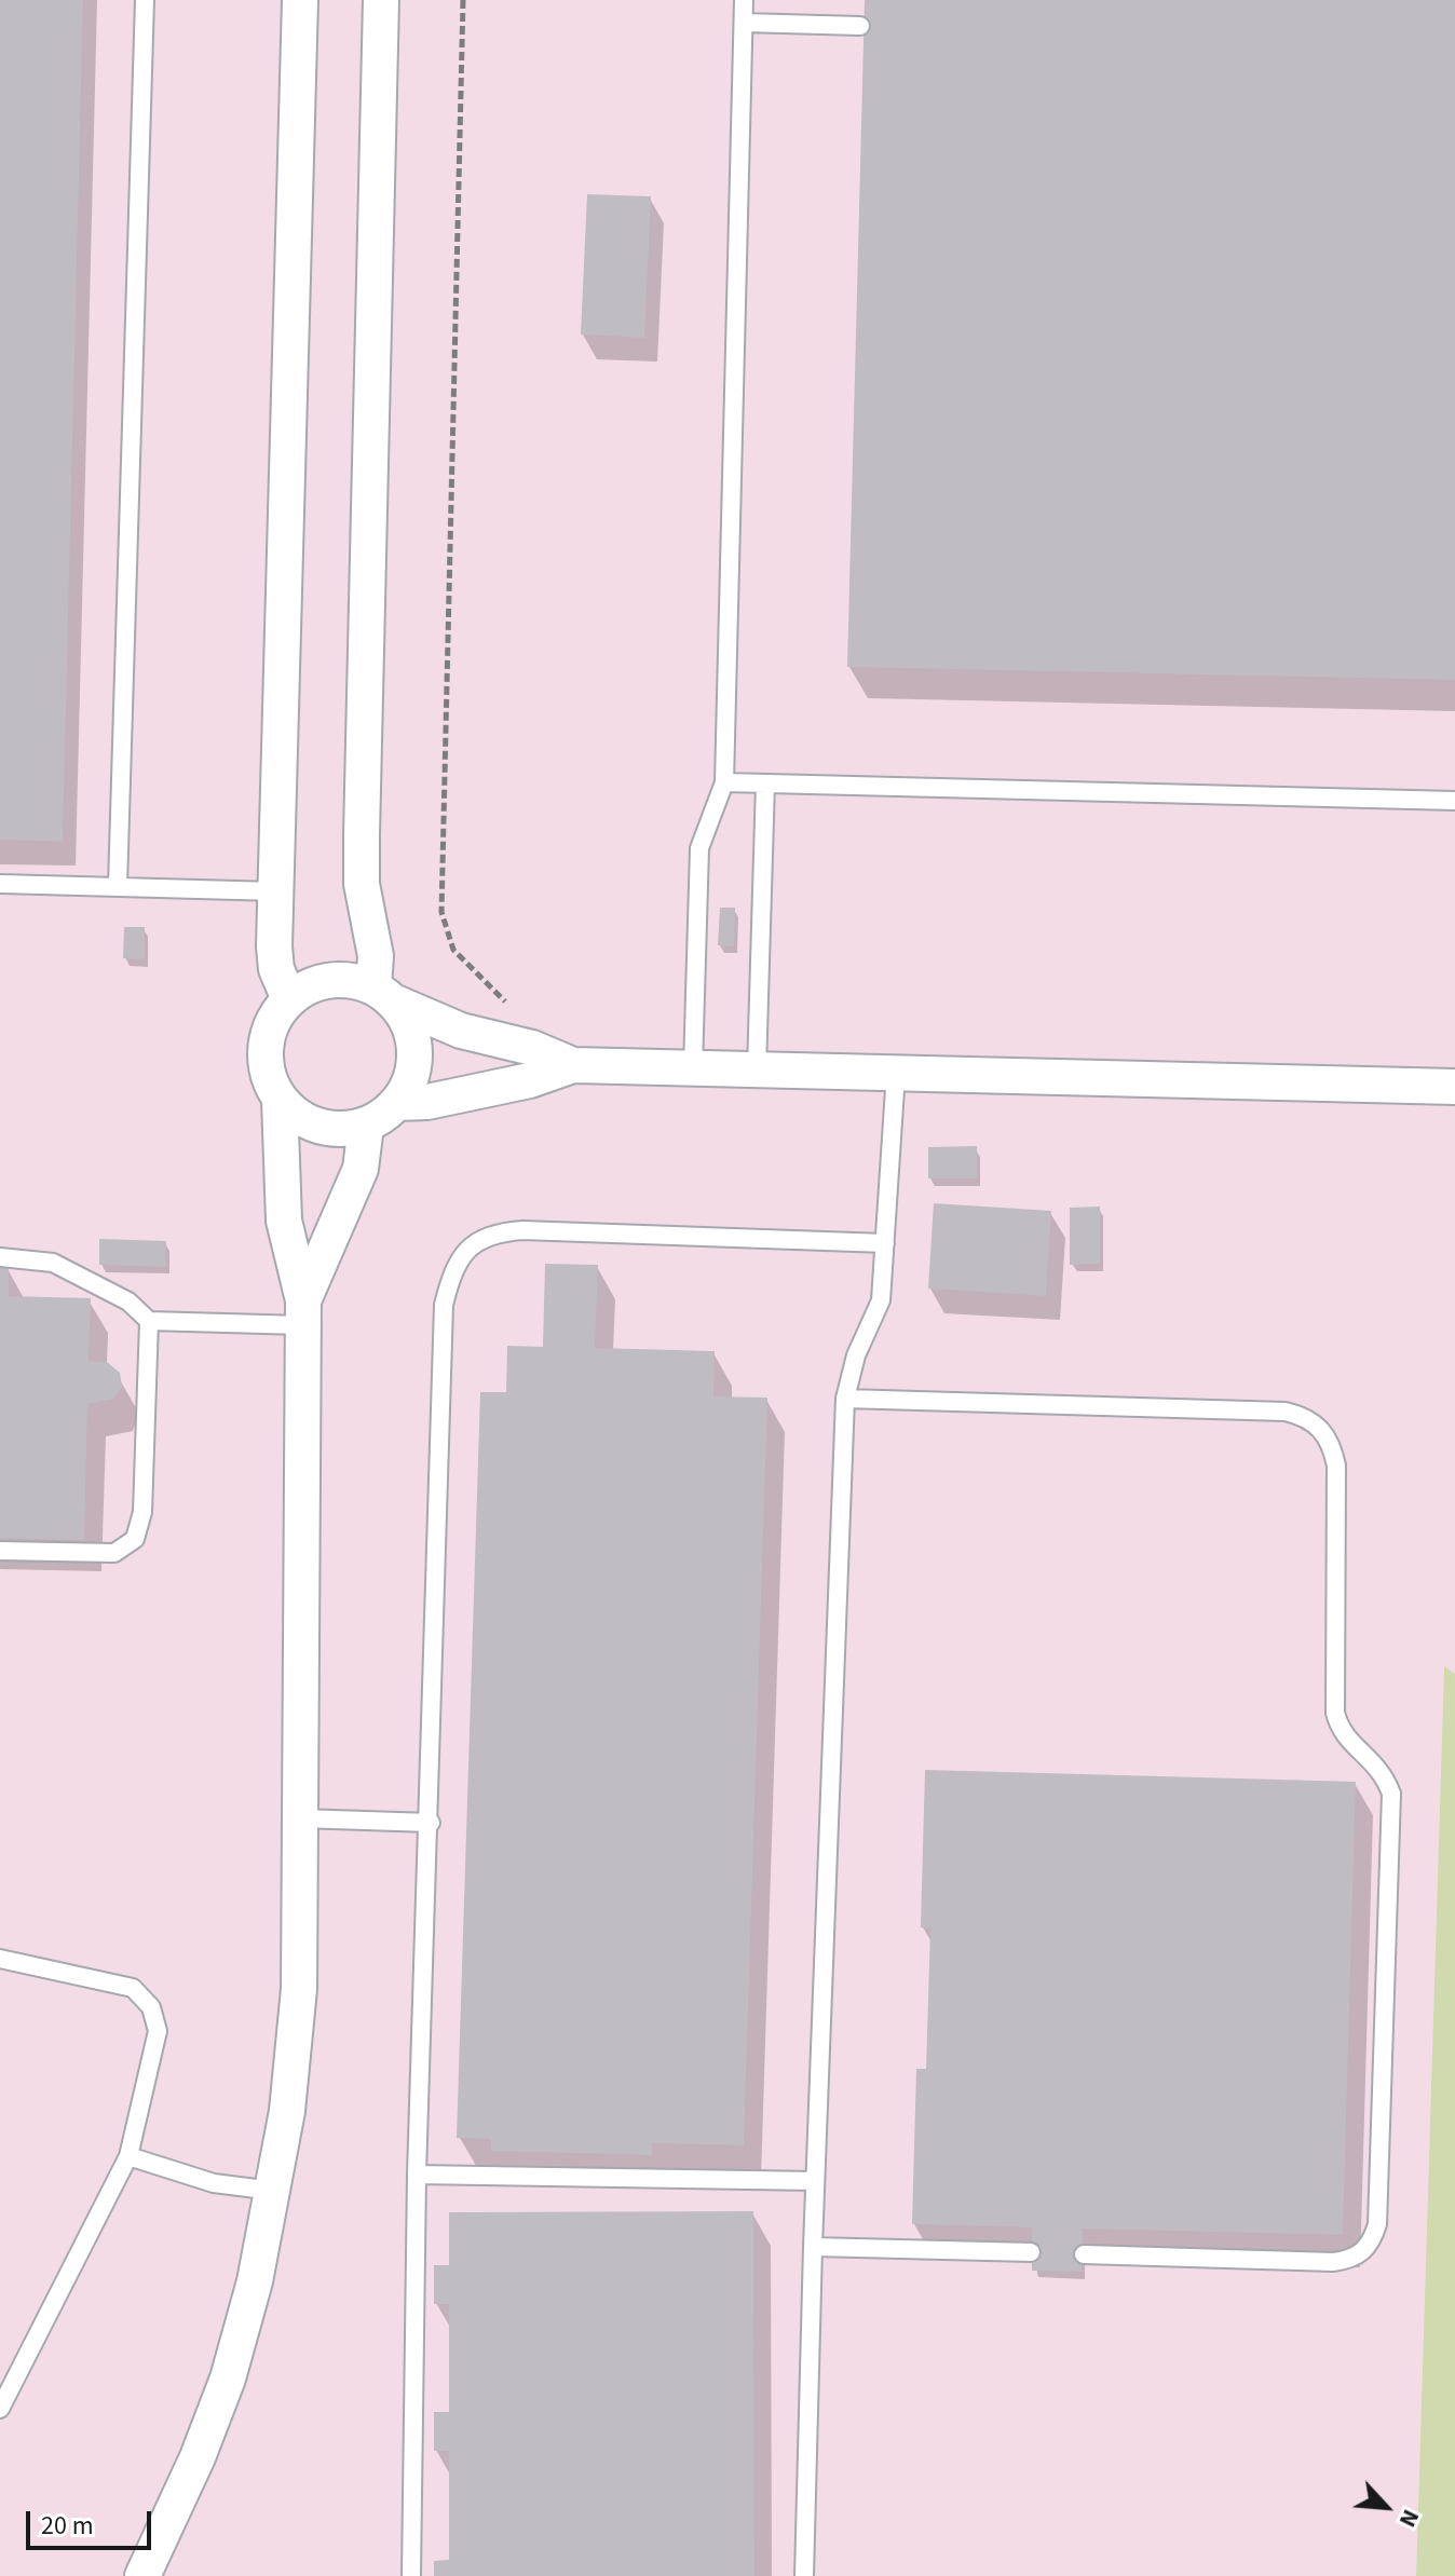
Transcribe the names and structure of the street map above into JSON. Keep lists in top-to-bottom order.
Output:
{
  "scale_bar": "20 m",
  "north": "bottom right"
}
